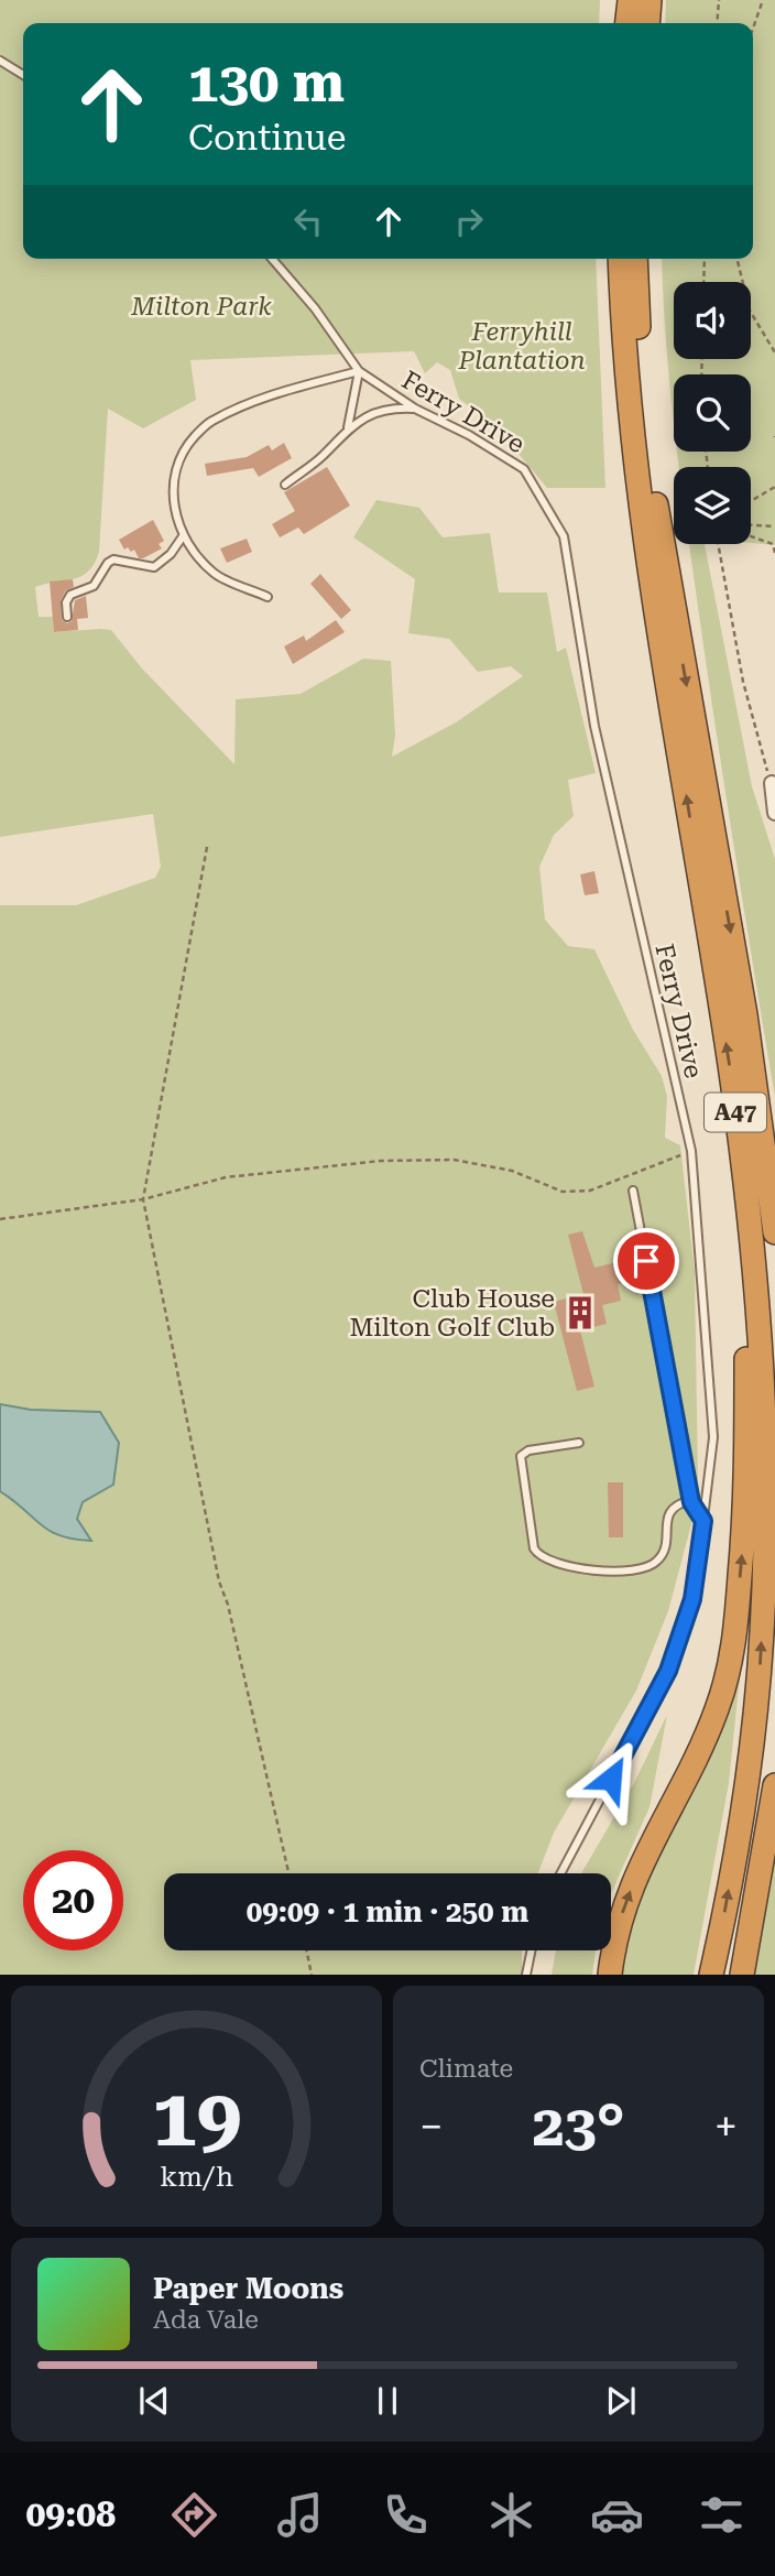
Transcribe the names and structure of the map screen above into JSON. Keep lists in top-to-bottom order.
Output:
{
  "streets": {
    "highway": ["A47"],
    "lane": ["Ferry Drive"]
  },
  "parks": ["Milton Park", "Ferryhill Plantation"],
  "places": {
    "building": ["Club House Milton Golf Club"]
  },
  "page": {
    "turn": ["130 m", "Continue"],
    "limit": "20",
    "trip": "09:09 · 1 min · 250 m",
    "tile": "Climate",
    "heat": ["−", "23°", "+"],
    "song": ["Paper Moons", "Ada Vale"],
    "tabs": "09:08",
    "gauge": ["19", "km/h"]
  }
}
